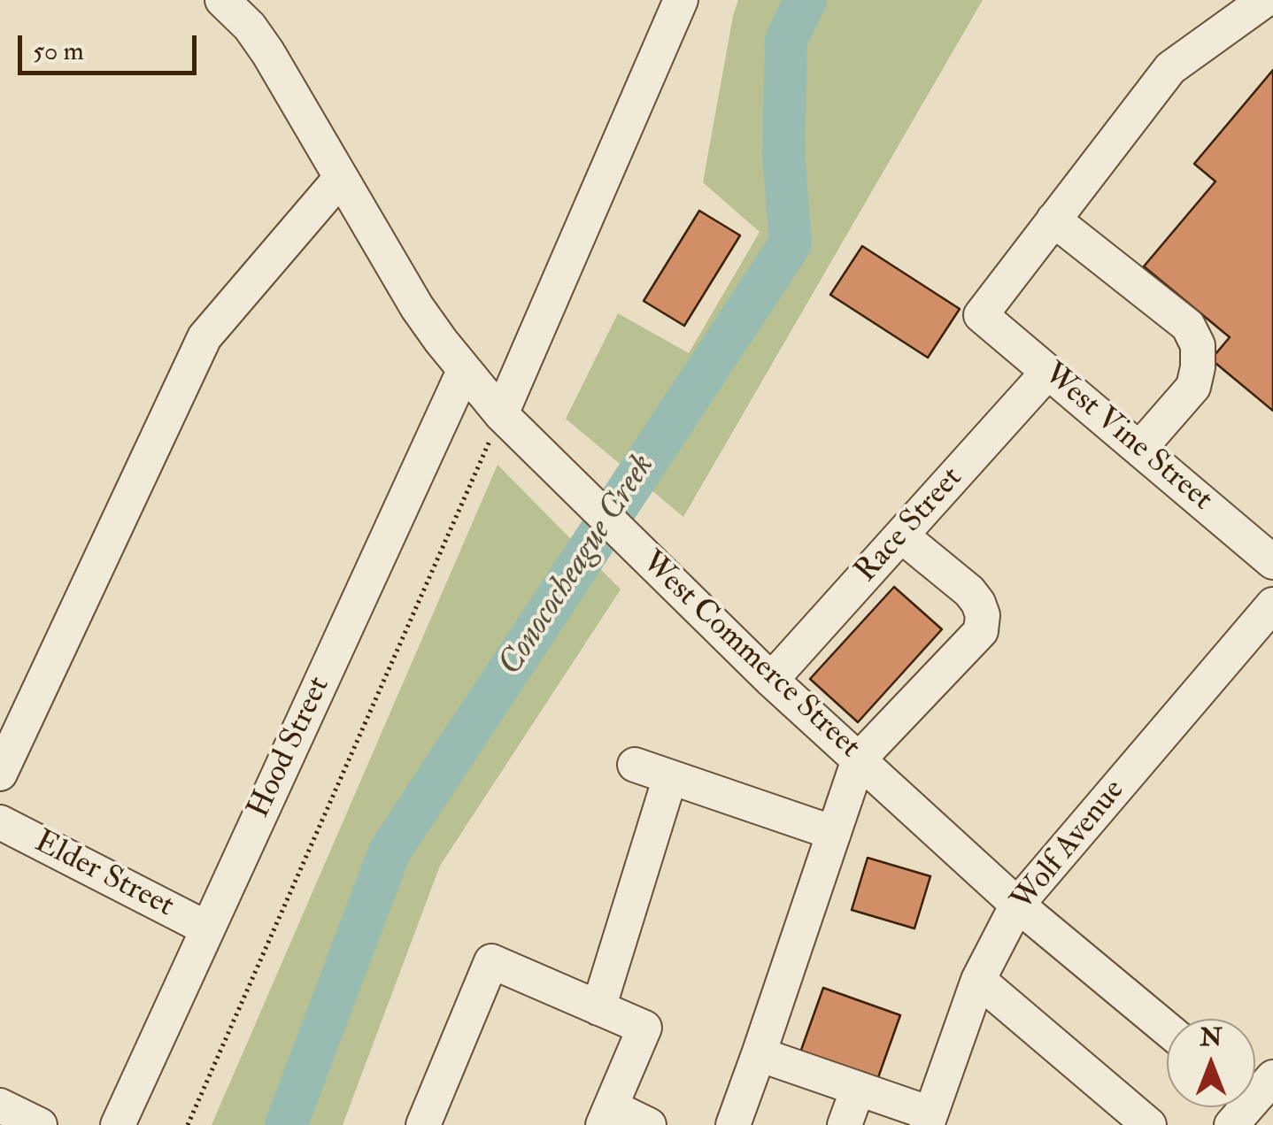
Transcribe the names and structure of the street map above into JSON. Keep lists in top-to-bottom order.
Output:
{
  "streets": {
    "street": [
      "West Vine Street",
      "Race Street",
      "West Commerce Street",
      "Hood Street",
      "Wolf Avenue",
      "Elder Street"
    ]
  },
  "crossings": [
    ["West Vine Street", "Race Street"],
    ["Race Street", "West Commerce Street"],
    ["West Commerce Street", "Hood Street"],
    ["West Commerce Street", "Wolf Avenue"],
    ["Hood Street", "Elder Street"]
  ],
  "water": ["Conococheague Creek"],
  "scale_bar": "50 m",
  "north": "top"
}
